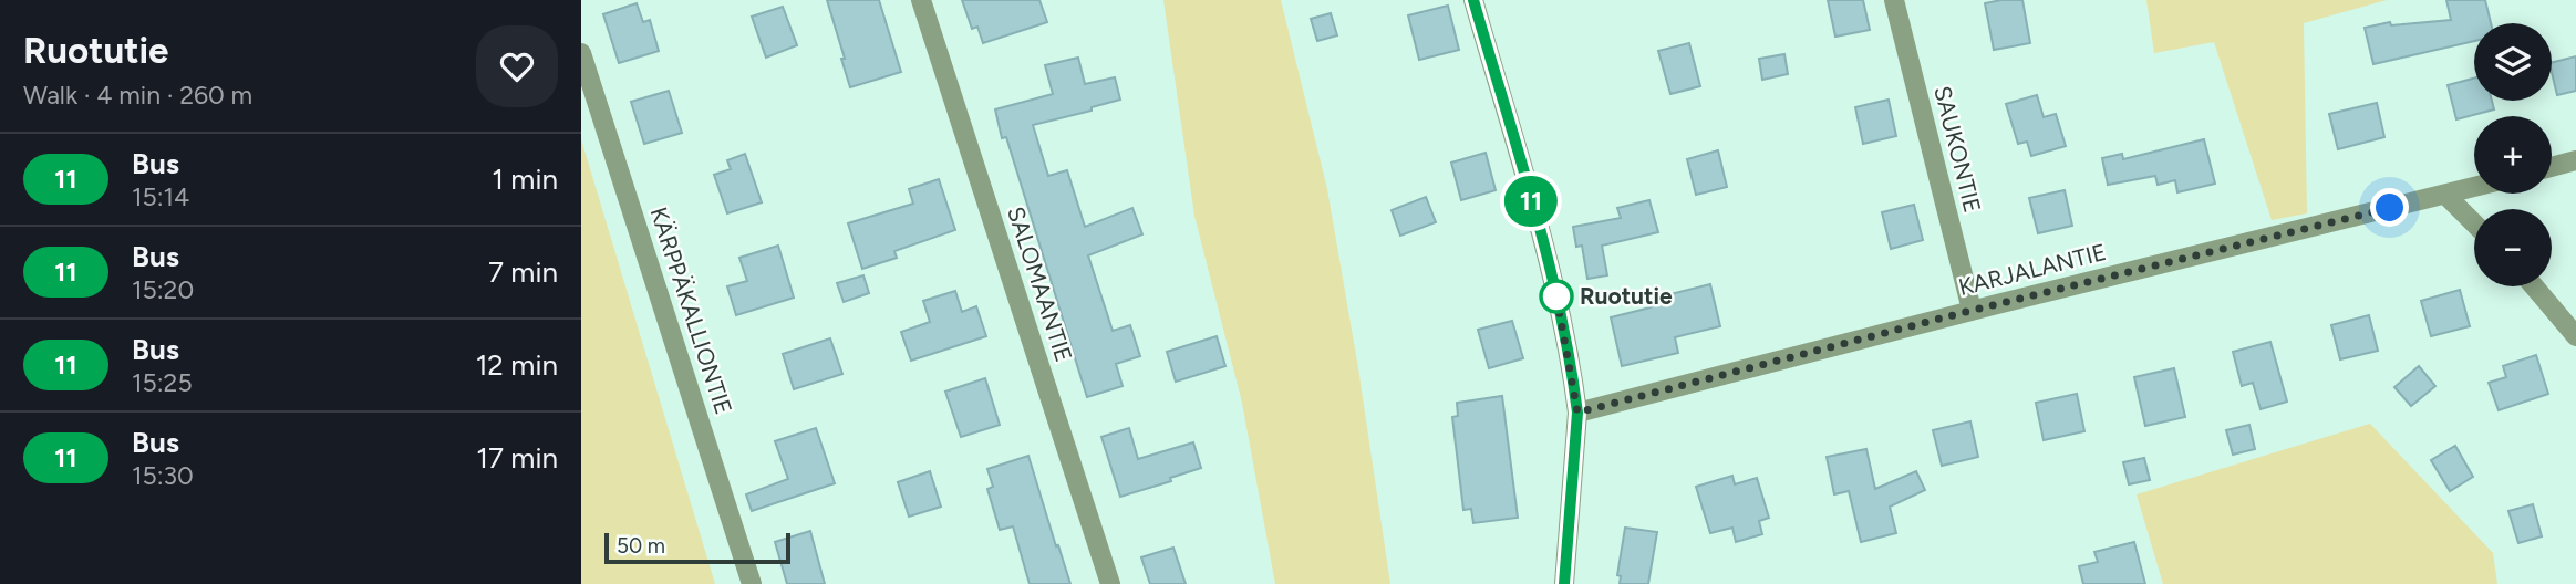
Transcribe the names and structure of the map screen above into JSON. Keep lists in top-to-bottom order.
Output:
{
  "streets": {
    "street": [
      "SAUKONTIE",
      "KARJALANTIE",
      "SALOMAANTIE",
      "KÄRPPÄKALLIONTIE"
    ]
  },
  "crossings": [
    ["SAUKONTIE", "KARJALANTIE"]
  ],
  "places": ["Ruotutie"],
  "lines": ["bus line 11"],
  "scale_bar": "50 m",
  "page": {
    "heading": ["Ruotutie", "Walk · 4 min · 260 m"],
    "on_map": "11",
    "map_buttons": ["+", "−"],
    "list": [
      {
        "mark": "11",
        "name": "Bus",
        "note": "15:14",
        "value": "1 min"
      },
      {
        "mark": "11",
        "name": "Bus",
        "note": "15:20",
        "value": "7 min"
      },
      {
        "mark": "11",
        "name": "Bus",
        "note": "15:25",
        "value": "12 min"
      },
      {
        "mark": "11",
        "name": "Bus",
        "note": "15:30",
        "value": "17 min"
      }
    ],
    "scale": "50 m"
  }
}
